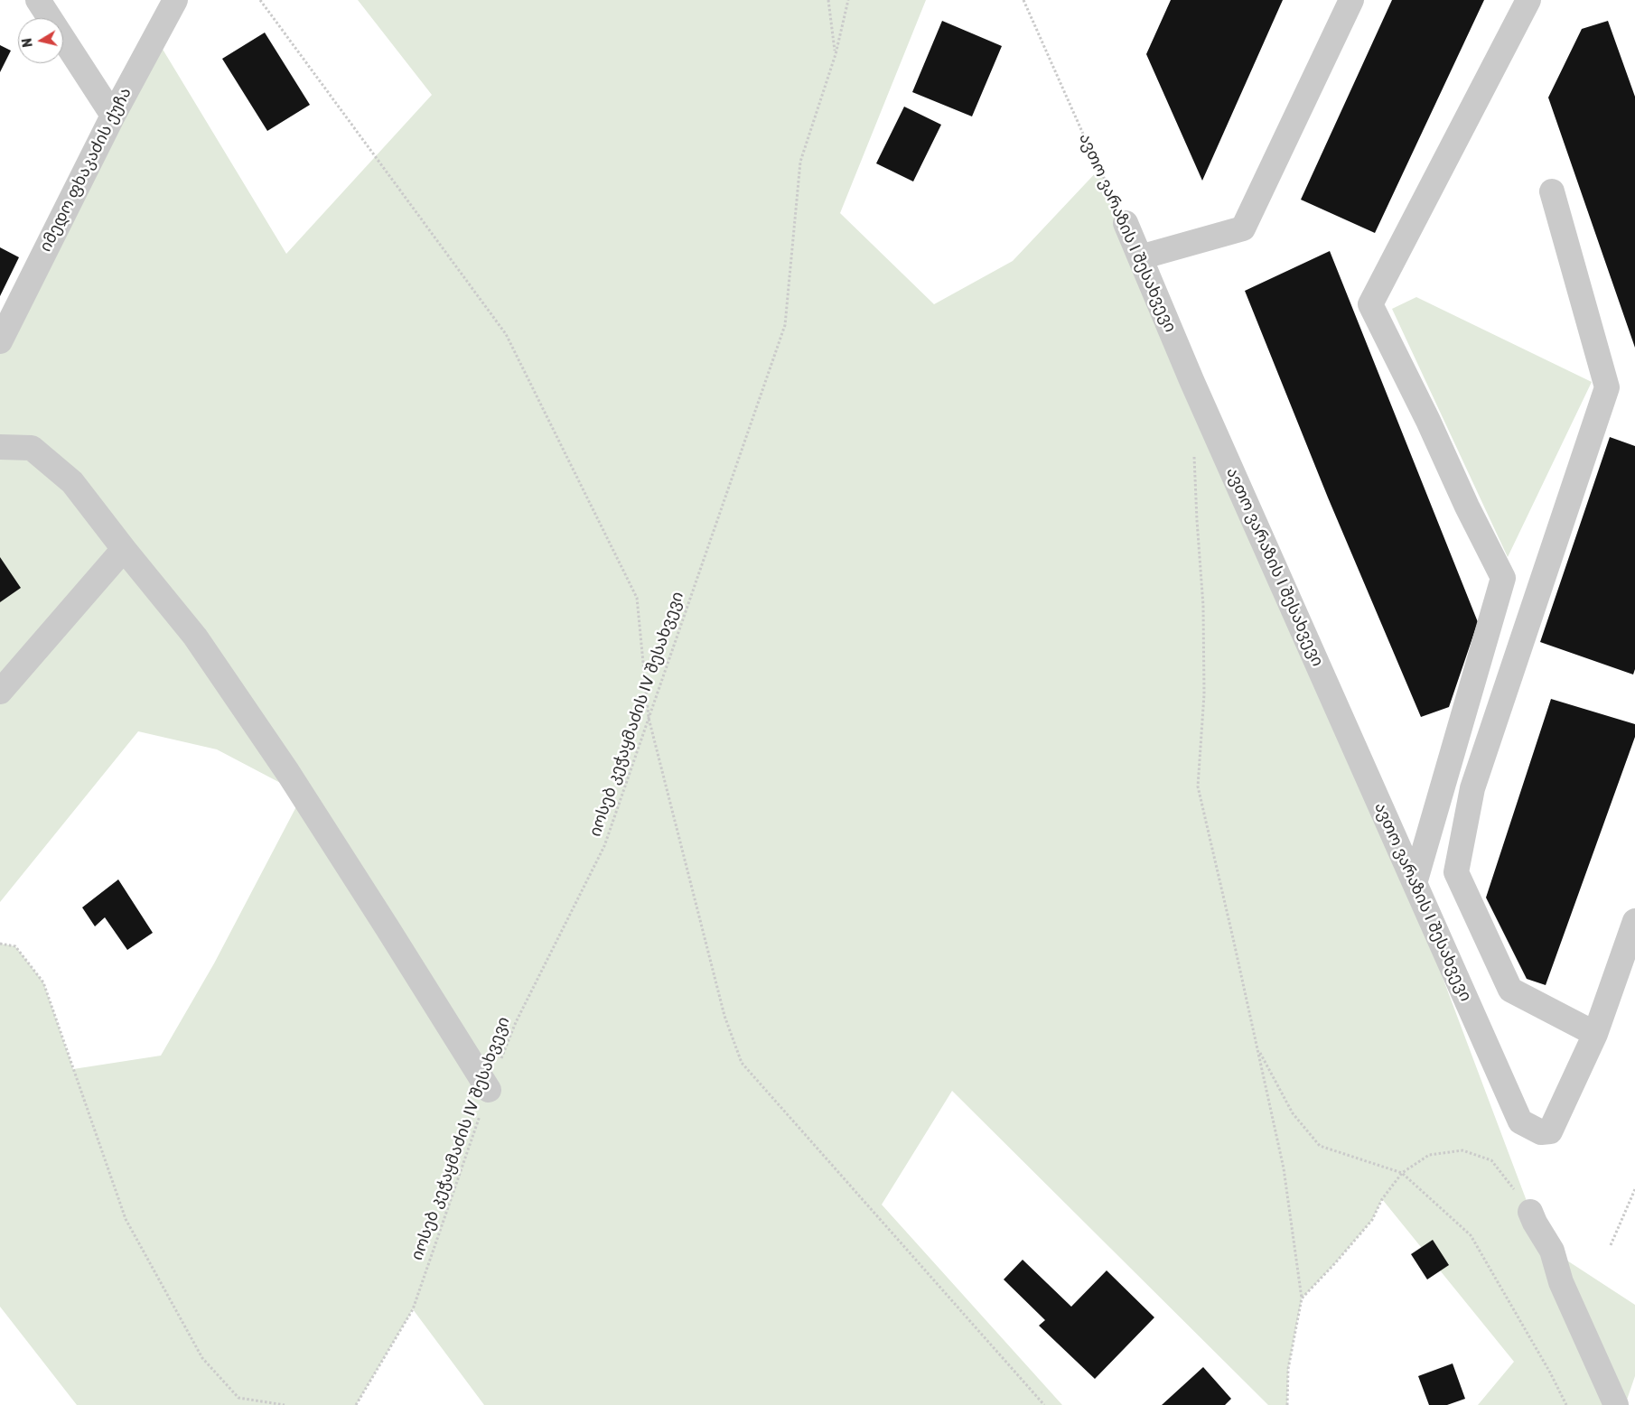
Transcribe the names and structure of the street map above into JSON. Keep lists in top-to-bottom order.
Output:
{
  "streets": {
    "street": ["იმედო ფხაკაძის ქუჩა", "ავთო ვარაზის I შესახვევი"],
    "path": ["იოსებ კეჭაყმაძის IV შესახვევი"]
  },
  "north": "left"
}
